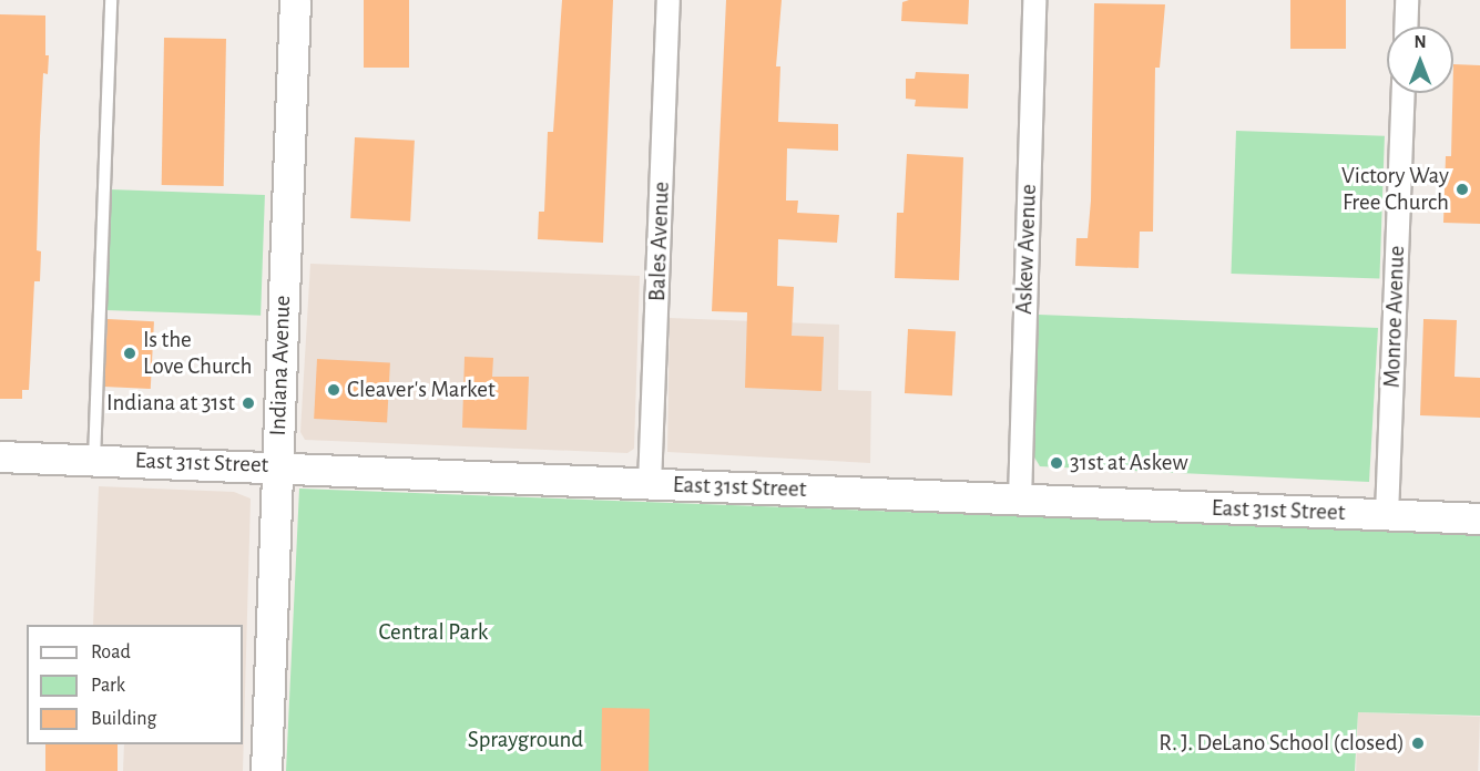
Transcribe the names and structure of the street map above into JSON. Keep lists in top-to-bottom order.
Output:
{
  "streets": {
    "main road": ["Indiana Avenue", "East 31st Street"],
    "street": ["Bales Avenue", "Askew Avenue", "Monroe Avenue"]
  },
  "crossings": [
    ["Bales Avenue", "East 31st Street"],
    ["Askew Avenue", "East 31st Street"],
    ["Monroe Avenue", "East 31st Street"],
    ["Indiana Avenue", "East 31st Street"]
  ],
  "parks": ["Central Park", "Sprayground"],
  "places": [
    "Victory Way Free Church",
    "Is the Love Church",
    "Cleaver's Market",
    "Indiana at 31st",
    "31st at Askew",
    "R. J. DeLano School (closed)"
  ],
  "legend": ["Road", "Park", "Building"],
  "north": "top"
}
